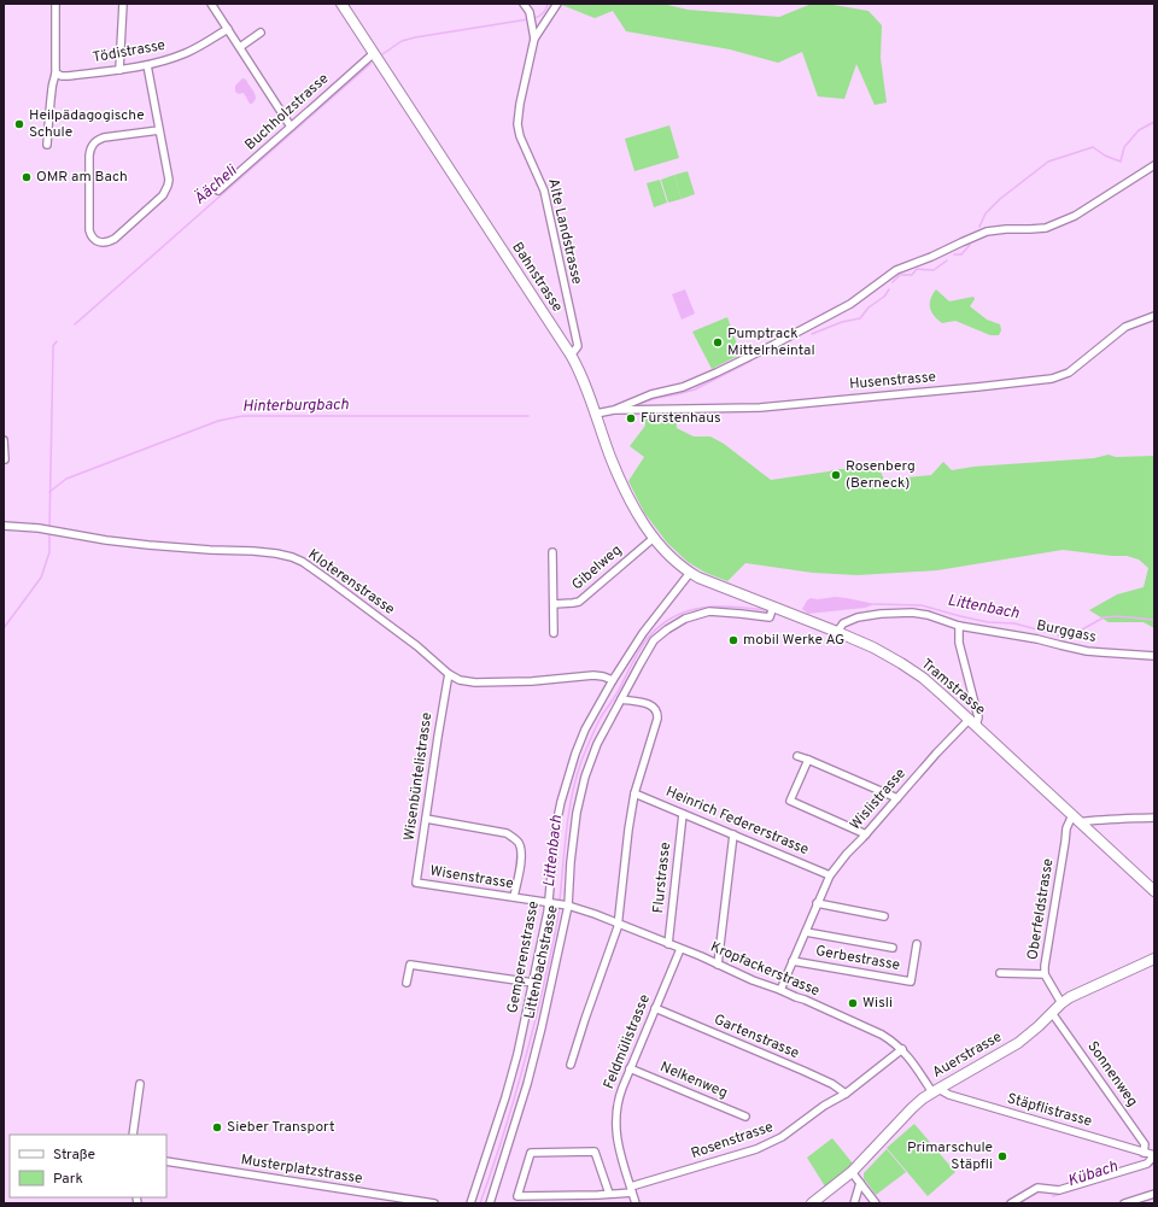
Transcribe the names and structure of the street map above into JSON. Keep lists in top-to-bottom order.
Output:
{
  "streets": {
    "main road": ["Bahnstrasse", "Tramstrasse", "Auerstrasse"],
    "street": [
      "Tödistrasse",
      "Buchholzstrasse",
      "Alte Landstrasse",
      "Husenstrasse",
      "Gibelweg",
      "Kloterenstrasse",
      "Burggass",
      "Wisenbüntelistrasse",
      "Wislistrasse",
      "Heinrich Federerstrasse",
      "Wisenstrasse",
      "Flurstrasse",
      "Oberfeldstrasse",
      "Gemperenstrasse",
      "Gerbestrasse",
      "Littenbachstrasse",
      "Kropfackerstrasse",
      "Gartenstrasse",
      "Feldmülistrasse",
      "Sonnenweg",
      "Nelkenweg",
      "Stäpflistrasse",
      "Rosenstrasse",
      "Musterplatzstrasse"
    ]
  },
  "crossings": [
    ["Buchholzstrasse", "Bahnstrasse"],
    ["Alte Landstrasse", "Bahnstrasse"],
    ["Bahnstrasse", "Gibelweg"],
    ["Bahnstrasse", "Tramstrasse"],
    ["Bahnstrasse", "Gemperenstrasse"],
    ["Kloterenstrasse", "Wisenbüntelistrasse"],
    ["Kloterenstrasse", "Gemperenstrasse"],
    ["Burggass", "Tramstrasse"],
    ["Tramstrasse", "Wislistrasse"],
    ["Tramstrasse", "Oberfeldstrasse"],
    ["Tramstrasse", "Gemperenstrasse"],
    ["Tramstrasse", "Littenbachstrasse"],
    ["Wisenbüntelistrasse", "Wisenstrasse"],
    ["Wislistrasse", "Heinrich Federerstrasse"],
    ["Wislistrasse", "Gerbestrasse"],
    ["Wislistrasse", "Kropfackerstrasse"],
    ["Heinrich Federerstrasse", "Flurstrasse"],
    ["Wisenstrasse", "Gemperenstrasse"],
    ["Wisenstrasse", "Littenbachstrasse"],
    ["Wisenstrasse", "Kropfackerstrasse"],
    ["Flurstrasse", "Kropfackerstrasse"],
    ["Oberfeldstrasse", "Auerstrasse"],
    ["Littenbachstrasse", "Kropfackerstrasse"],
    ["Kropfackerstrasse", "Feldmülistrasse"],
    ["Kropfackerstrasse", "Auerstrasse"],
    ["Kropfackerstrasse", "Stäpflistrasse"],
    ["Kropfackerstrasse", "Rosenstrasse"],
    ["Gartenstrasse", "Feldmülistrasse"],
    ["Gartenstrasse", "Rosenstrasse"],
    ["Feldmülistrasse", "Nelkenweg"],
    ["Feldmülistrasse", "Rosenstrasse"],
    ["Auerstrasse", "Sonnenweg"],
    ["Auerstrasse", "Stäpflistrasse"],
    ["Sonnenweg", "Stäpflistrasse"]
  ],
  "water": [
    "Äächeli",
    "Hinterburgbach",
    "Littenbach",
    "Kübach"
  ],
  "places": [
    "Heilpädagogische Schule",
    "OMR am Bach",
    "Pumptrack Mittelrheintal",
    "Fürstenhaus",
    "Rosenberg (Berneck)",
    "mobil Werke AG",
    "Wisli",
    "Sieber Transport",
    "Primarschule Stäpfli"
  ],
  "legend": ["Straße", "Park"]
}
